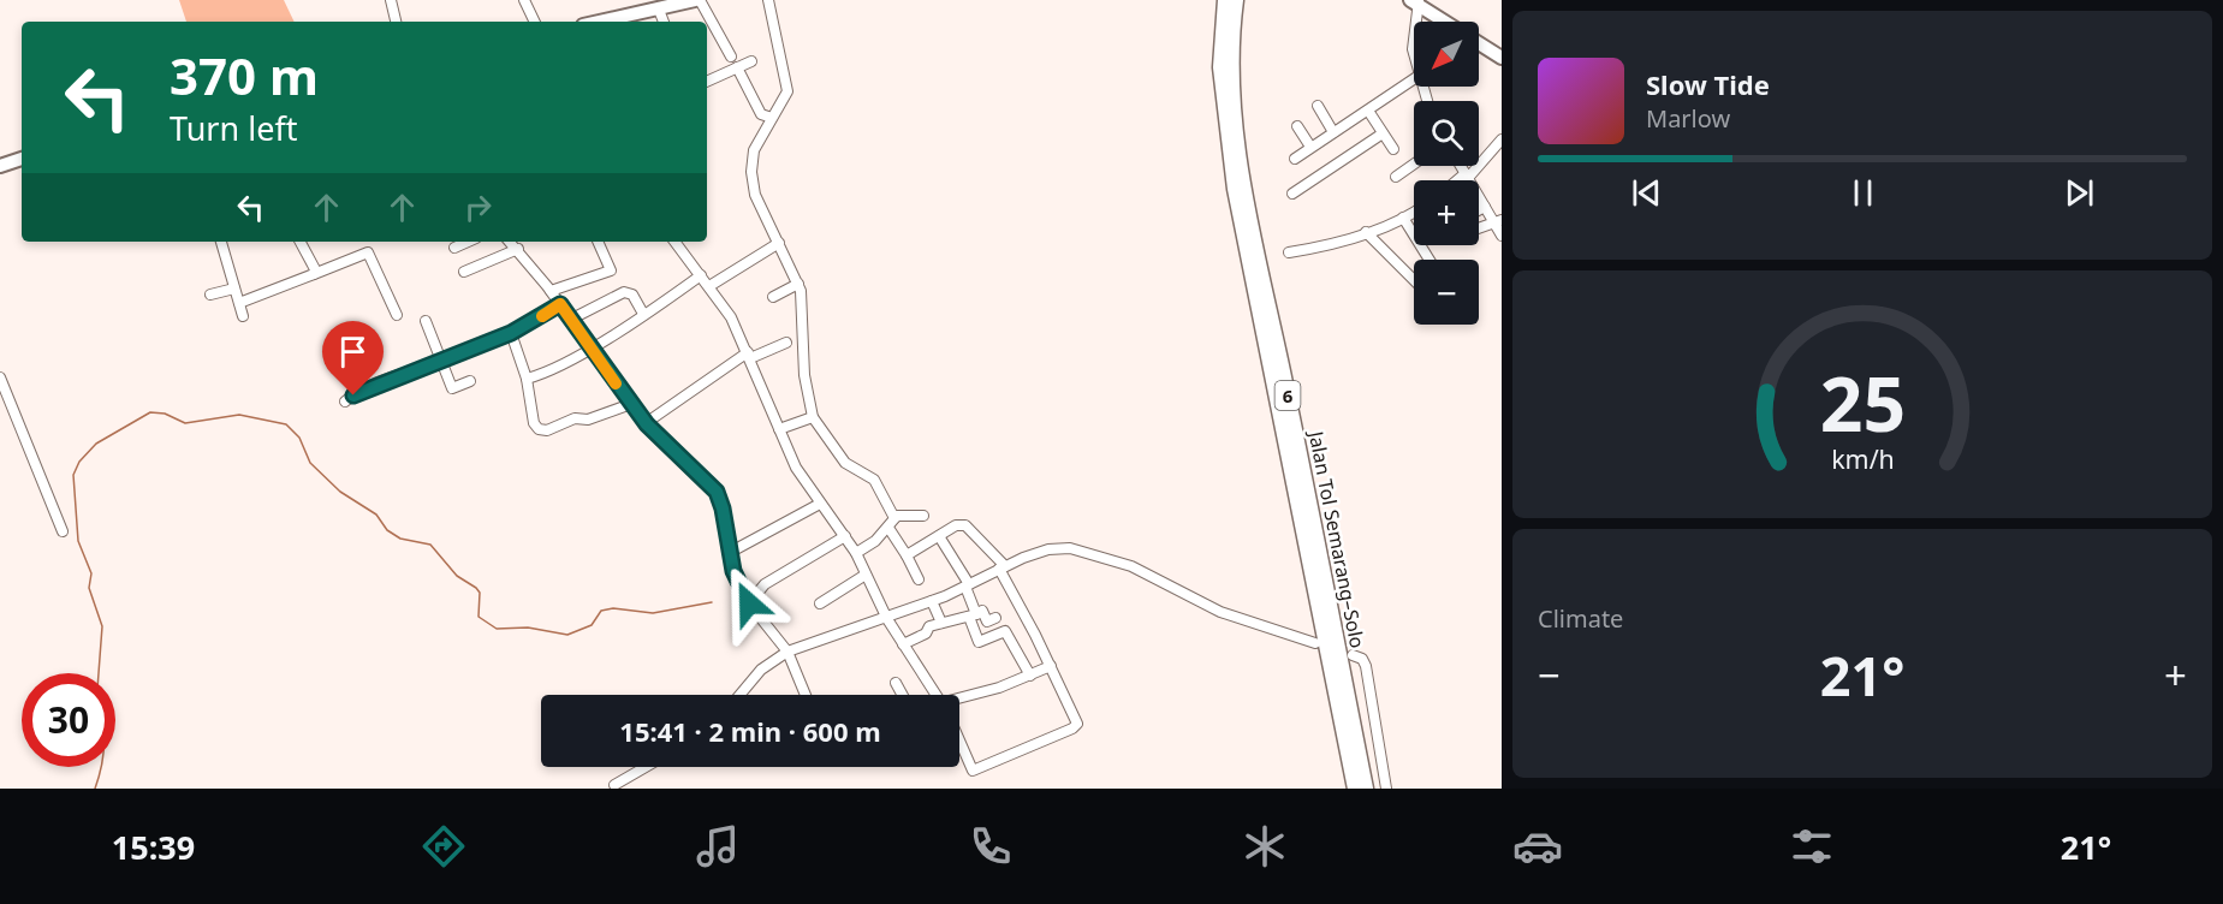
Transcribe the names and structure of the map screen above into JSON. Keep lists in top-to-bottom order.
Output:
{
  "streets": {
    "highway": ["6", "Jalan Tol Semarang–Solo"]
  },
  "north": "bottom left",
  "page": {
    "map_buttons": ["+", "−"],
    "turn": ["370 m", "Turn left"],
    "song": ["Slow Tide", "Marlow"],
    "tile": "Climate",
    "heat": ["−", "21°", "+"],
    "limit": "30",
    "trip": "15:41 · 2 min · 600 m",
    "tabs": ["15:39", "21°"],
    "gauge": ["25", "km/h"]
  }
}
